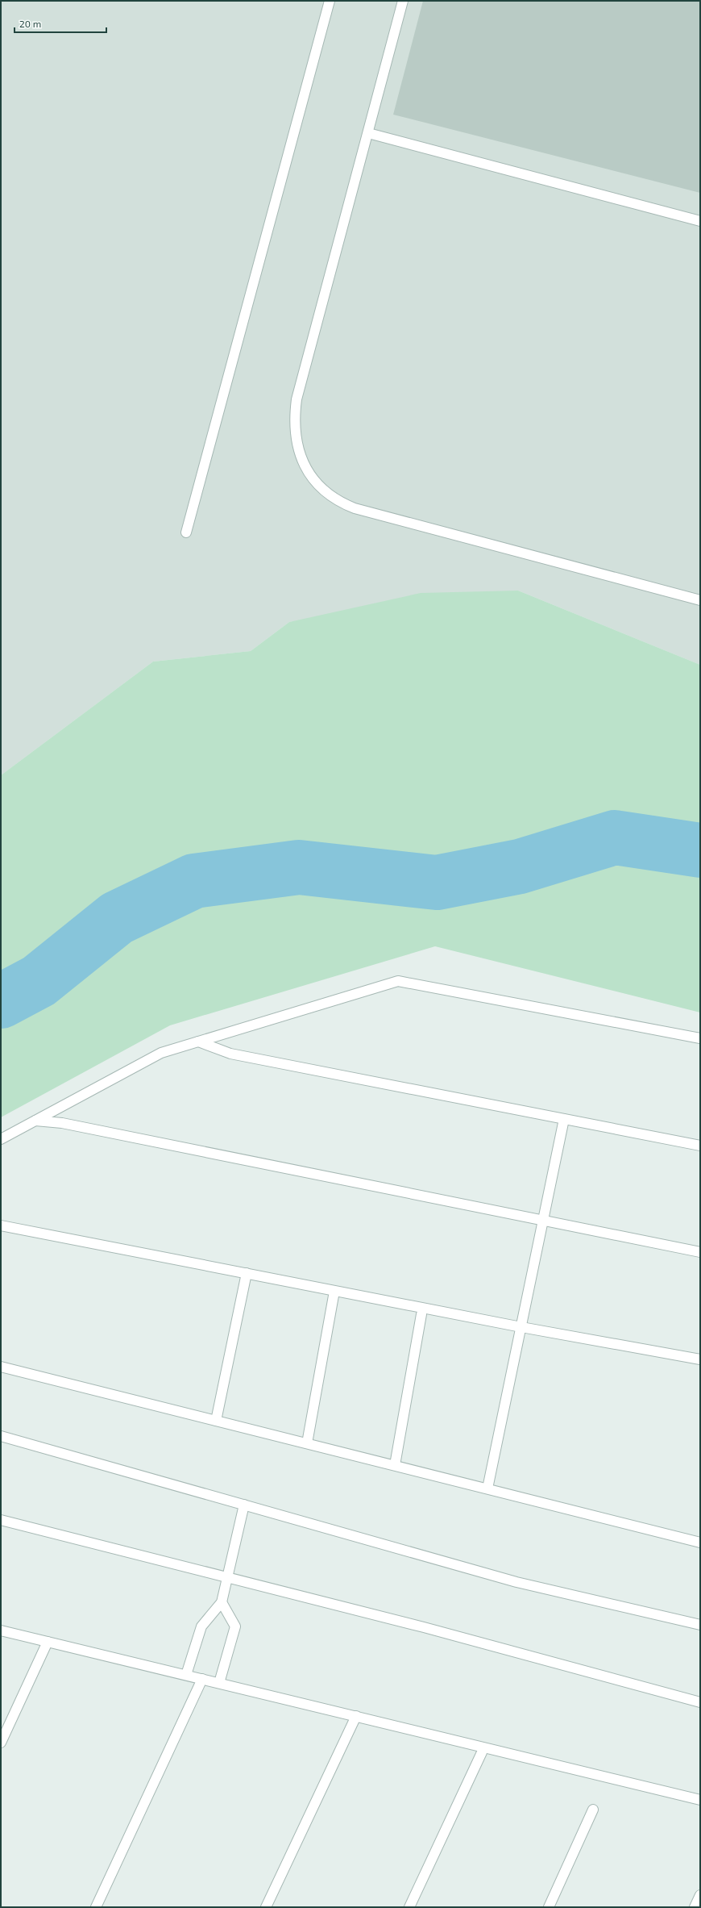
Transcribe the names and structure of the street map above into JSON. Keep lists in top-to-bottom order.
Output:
{
  "scale_bar": "20 m"
}
